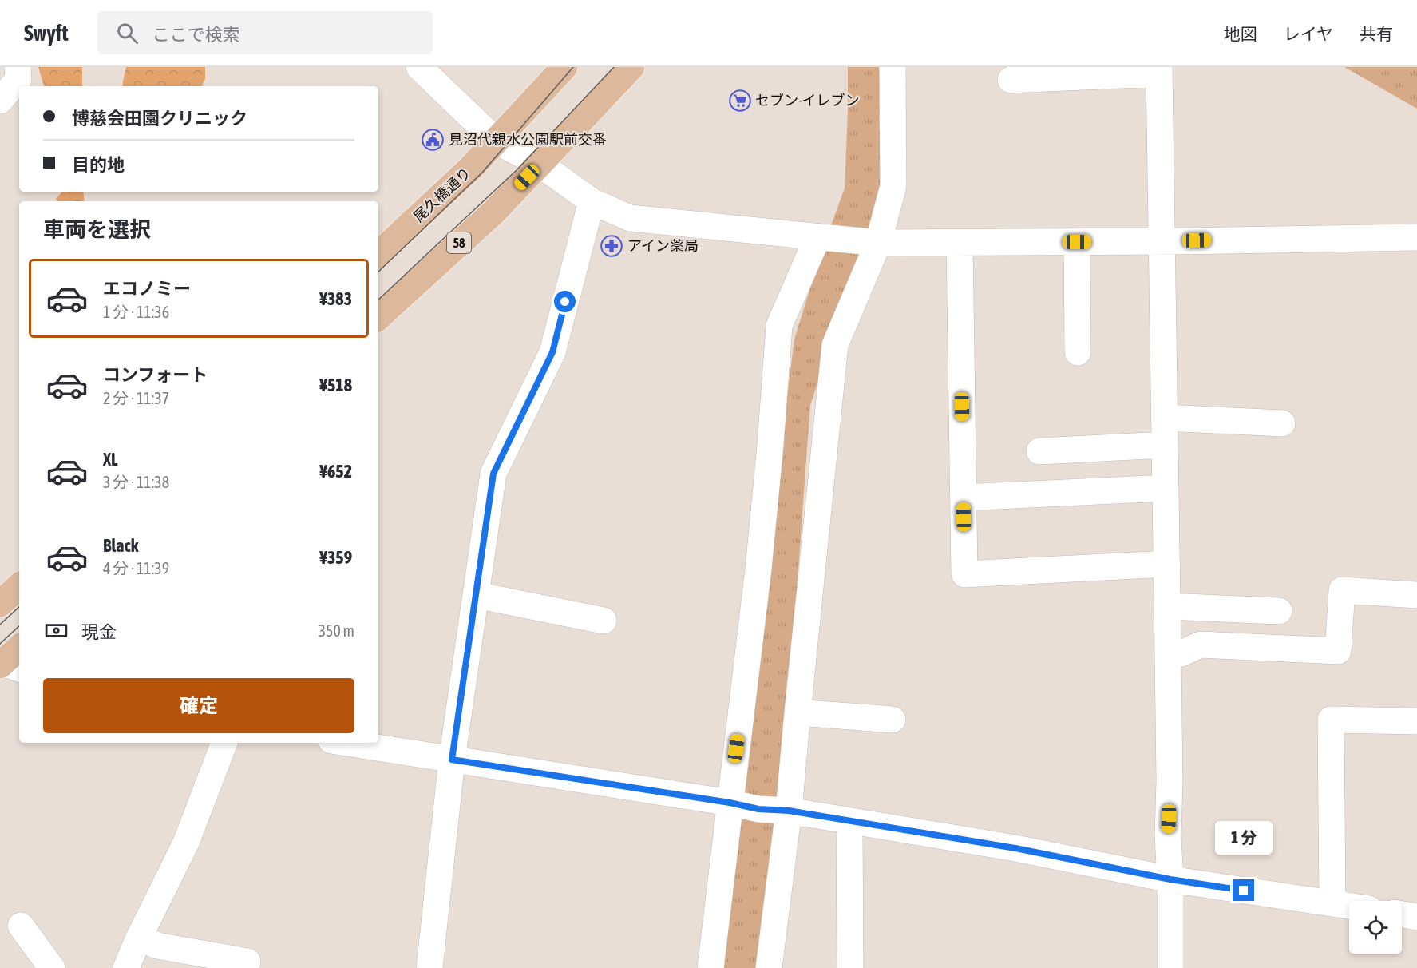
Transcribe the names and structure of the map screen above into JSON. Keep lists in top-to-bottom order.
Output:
{
  "streets": {
    "main road": ["尾久橋通り", "58"]
  },
  "places": {
    "supermarket": ["セブン-イレブン"],
    "public building": ["見沼代親水公園駅前交番"],
    "pharmacy": ["アイン薬局"]
  },
  "page": {
    "header": "Swyft",
    "search": "ここで検索",
    "nav": ["地図", "レイヤ", "共有"],
    "banner": ["博慈会田園クリニック", "目的地"],
    "heading": "車両を選択",
    "list": [
      {
        "name": "エコノミー",
        "note": "1 分 · 11:36",
        "value": "¥383"
      },
      {
        "name": "コンフォート",
        "note": "2 分 · 11:37",
        "value": "¥518"
      },
      {
        "name": "XL",
        "note": "3 分 · 11:38",
        "value": "¥652"
      },
      {
        "name": "Black",
        "note": "4 分 · 11:39",
        "value": "¥359"
      }
    ],
    "pay": ["現金", "350 m"],
    "buttons": "確定",
    "bubble": "1 分"
  }
}
